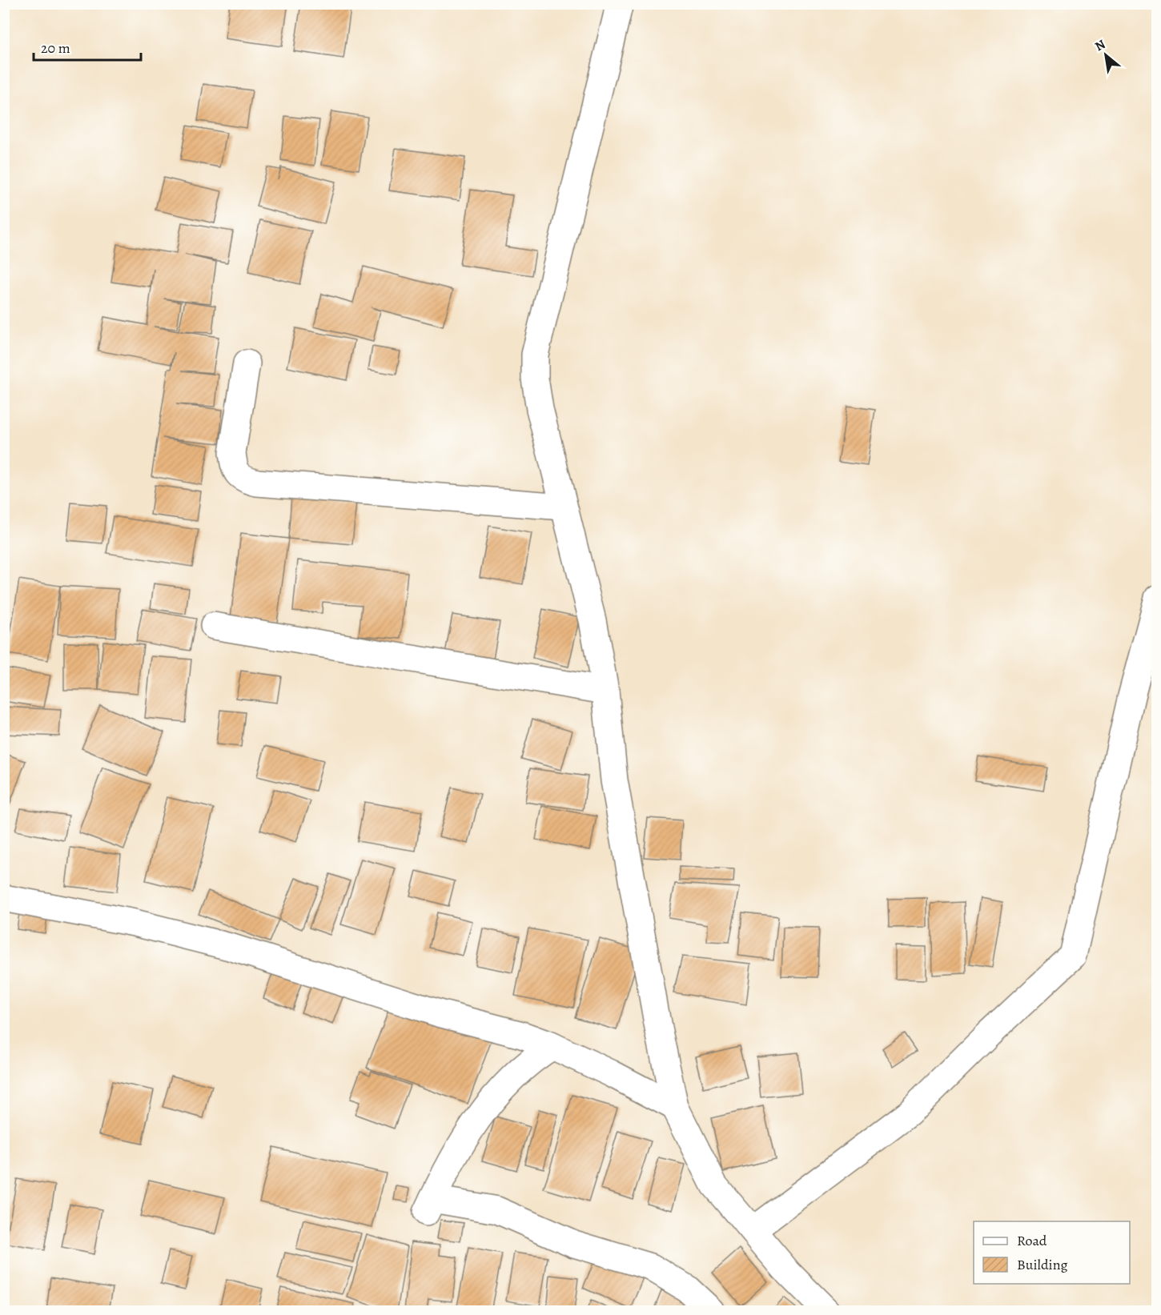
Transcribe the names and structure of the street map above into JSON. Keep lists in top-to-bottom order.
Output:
{
  "legend": ["Road", "Building"],
  "scale_bar": "20 m",
  "north": "top left"
}
